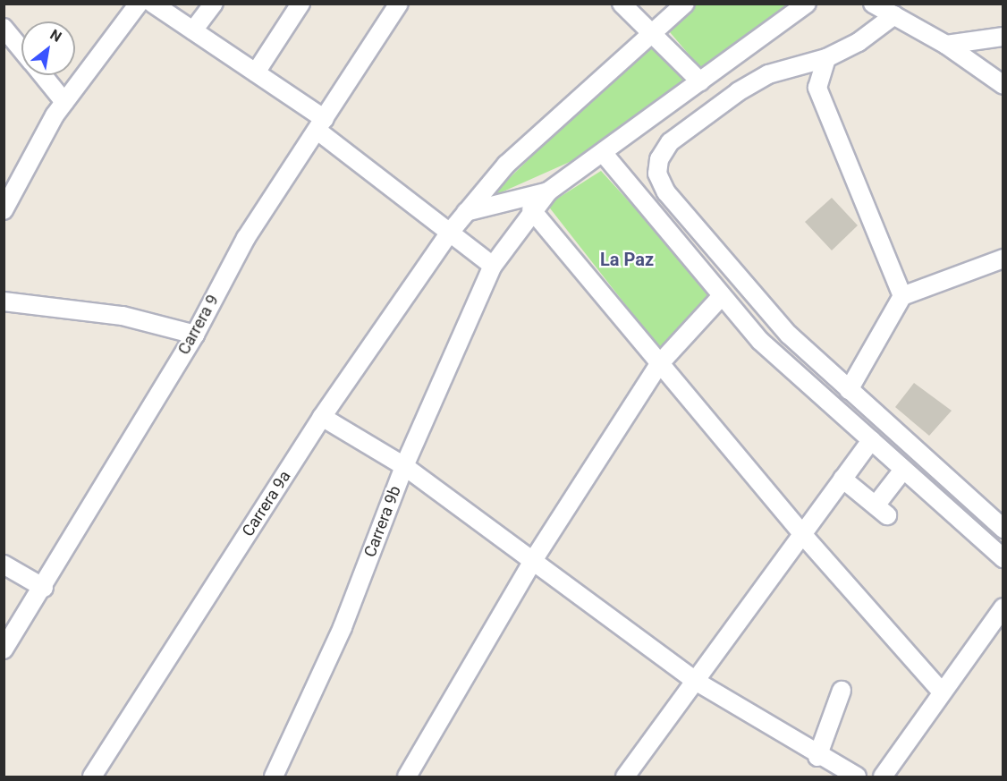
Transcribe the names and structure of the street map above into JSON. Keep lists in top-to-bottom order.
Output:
{
  "streets": {
    "street": ["Carrera 9", "Carrera 9a", "Carrera 9b"]
  },
  "districts": ["La Paz"],
  "north": "top right"
}
